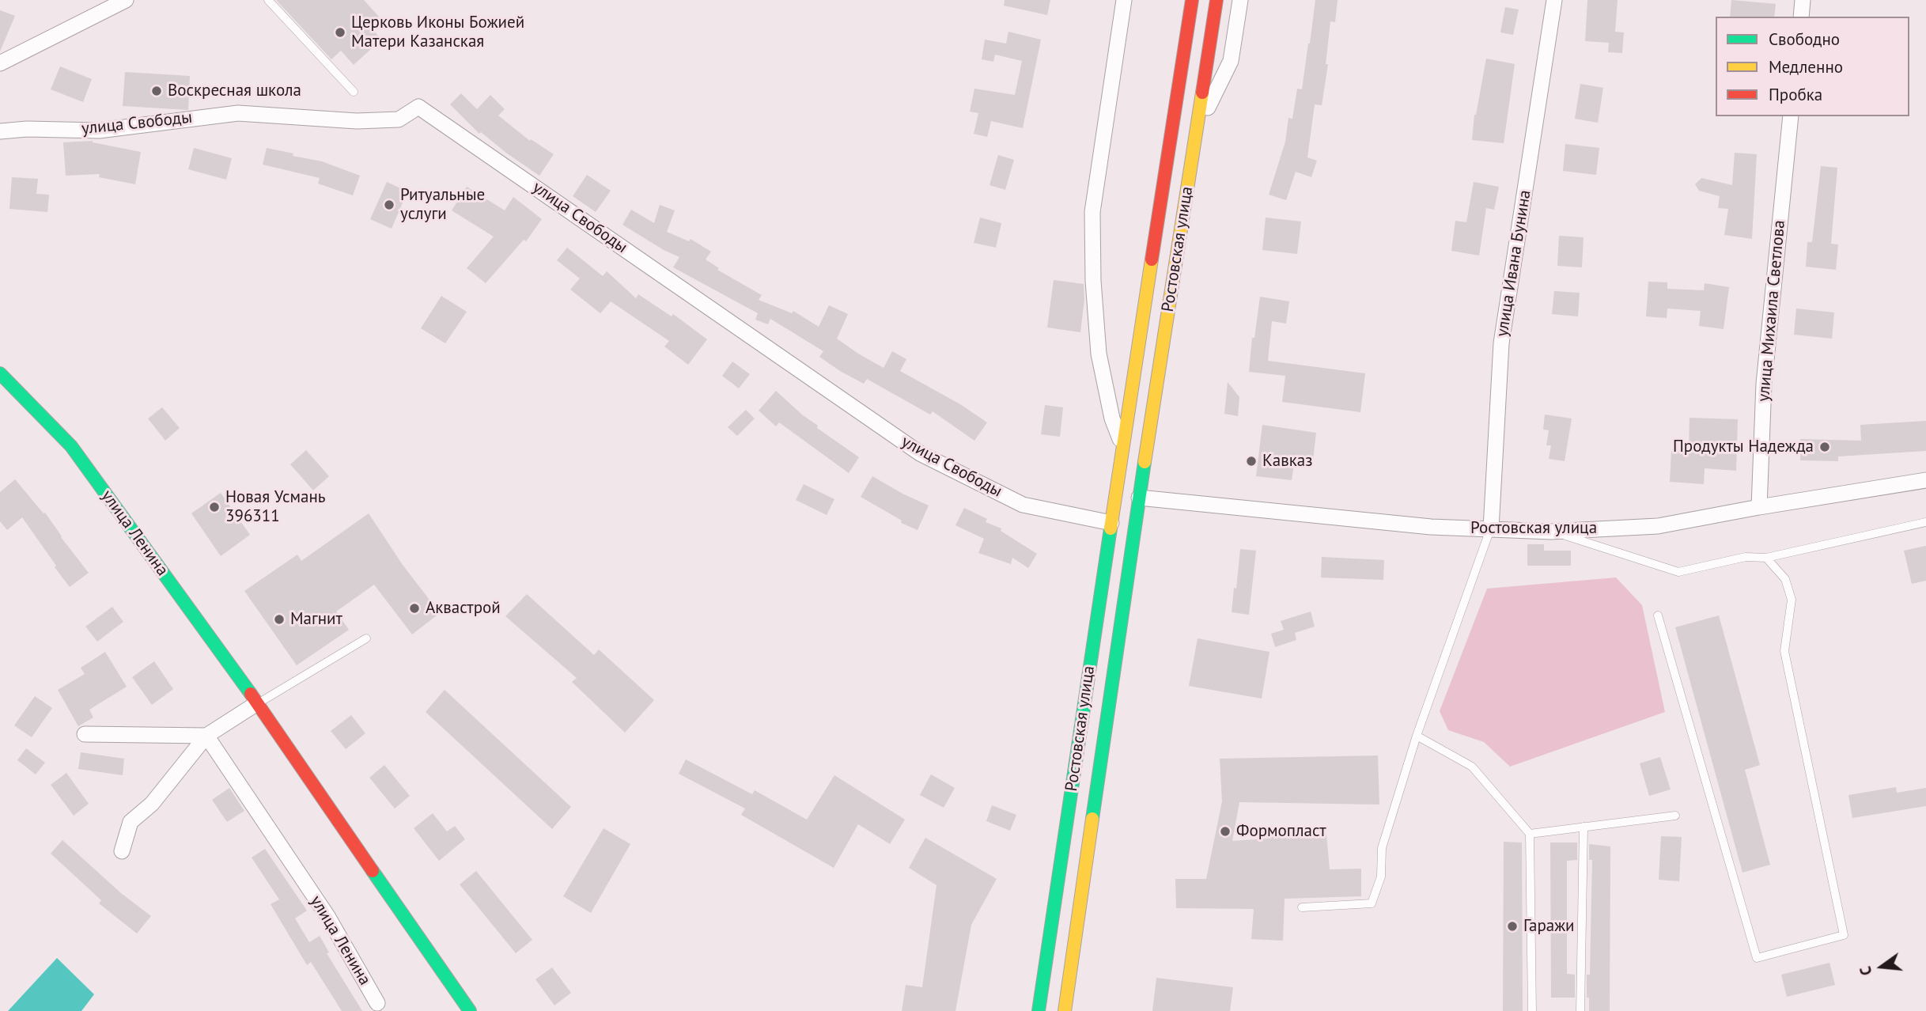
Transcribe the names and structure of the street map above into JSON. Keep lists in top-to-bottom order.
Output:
{
  "streets": {
    "main road": ["Ростовская улица", "улица Ленина"],
    "street": ["улица Свободы", "улица Ивана Бунина", "улица Михаила Светлова"]
  },
  "crossings": [
    ["улица Свободы", "Ростовская улица"],
    ["Ростовская улица", "улица Ивана Бунина"],
    ["Ростовская улица", "улица Михаила Светлова"]
  ],
  "places": [
    "Церковь Иконы Божией Матери Казанская",
    "Воскресная школа",
    "Ритуальные услуги",
    "Продукты Надежда",
    "Кавказ",
    "Новая Усмань 396311",
    "Аквастрой",
    "Магнит",
    "Формопласт",
    "Гаражи"
  ],
  "legend": ["Свободно", "Медленно", "Пробка"],
  "north": "left"
}
